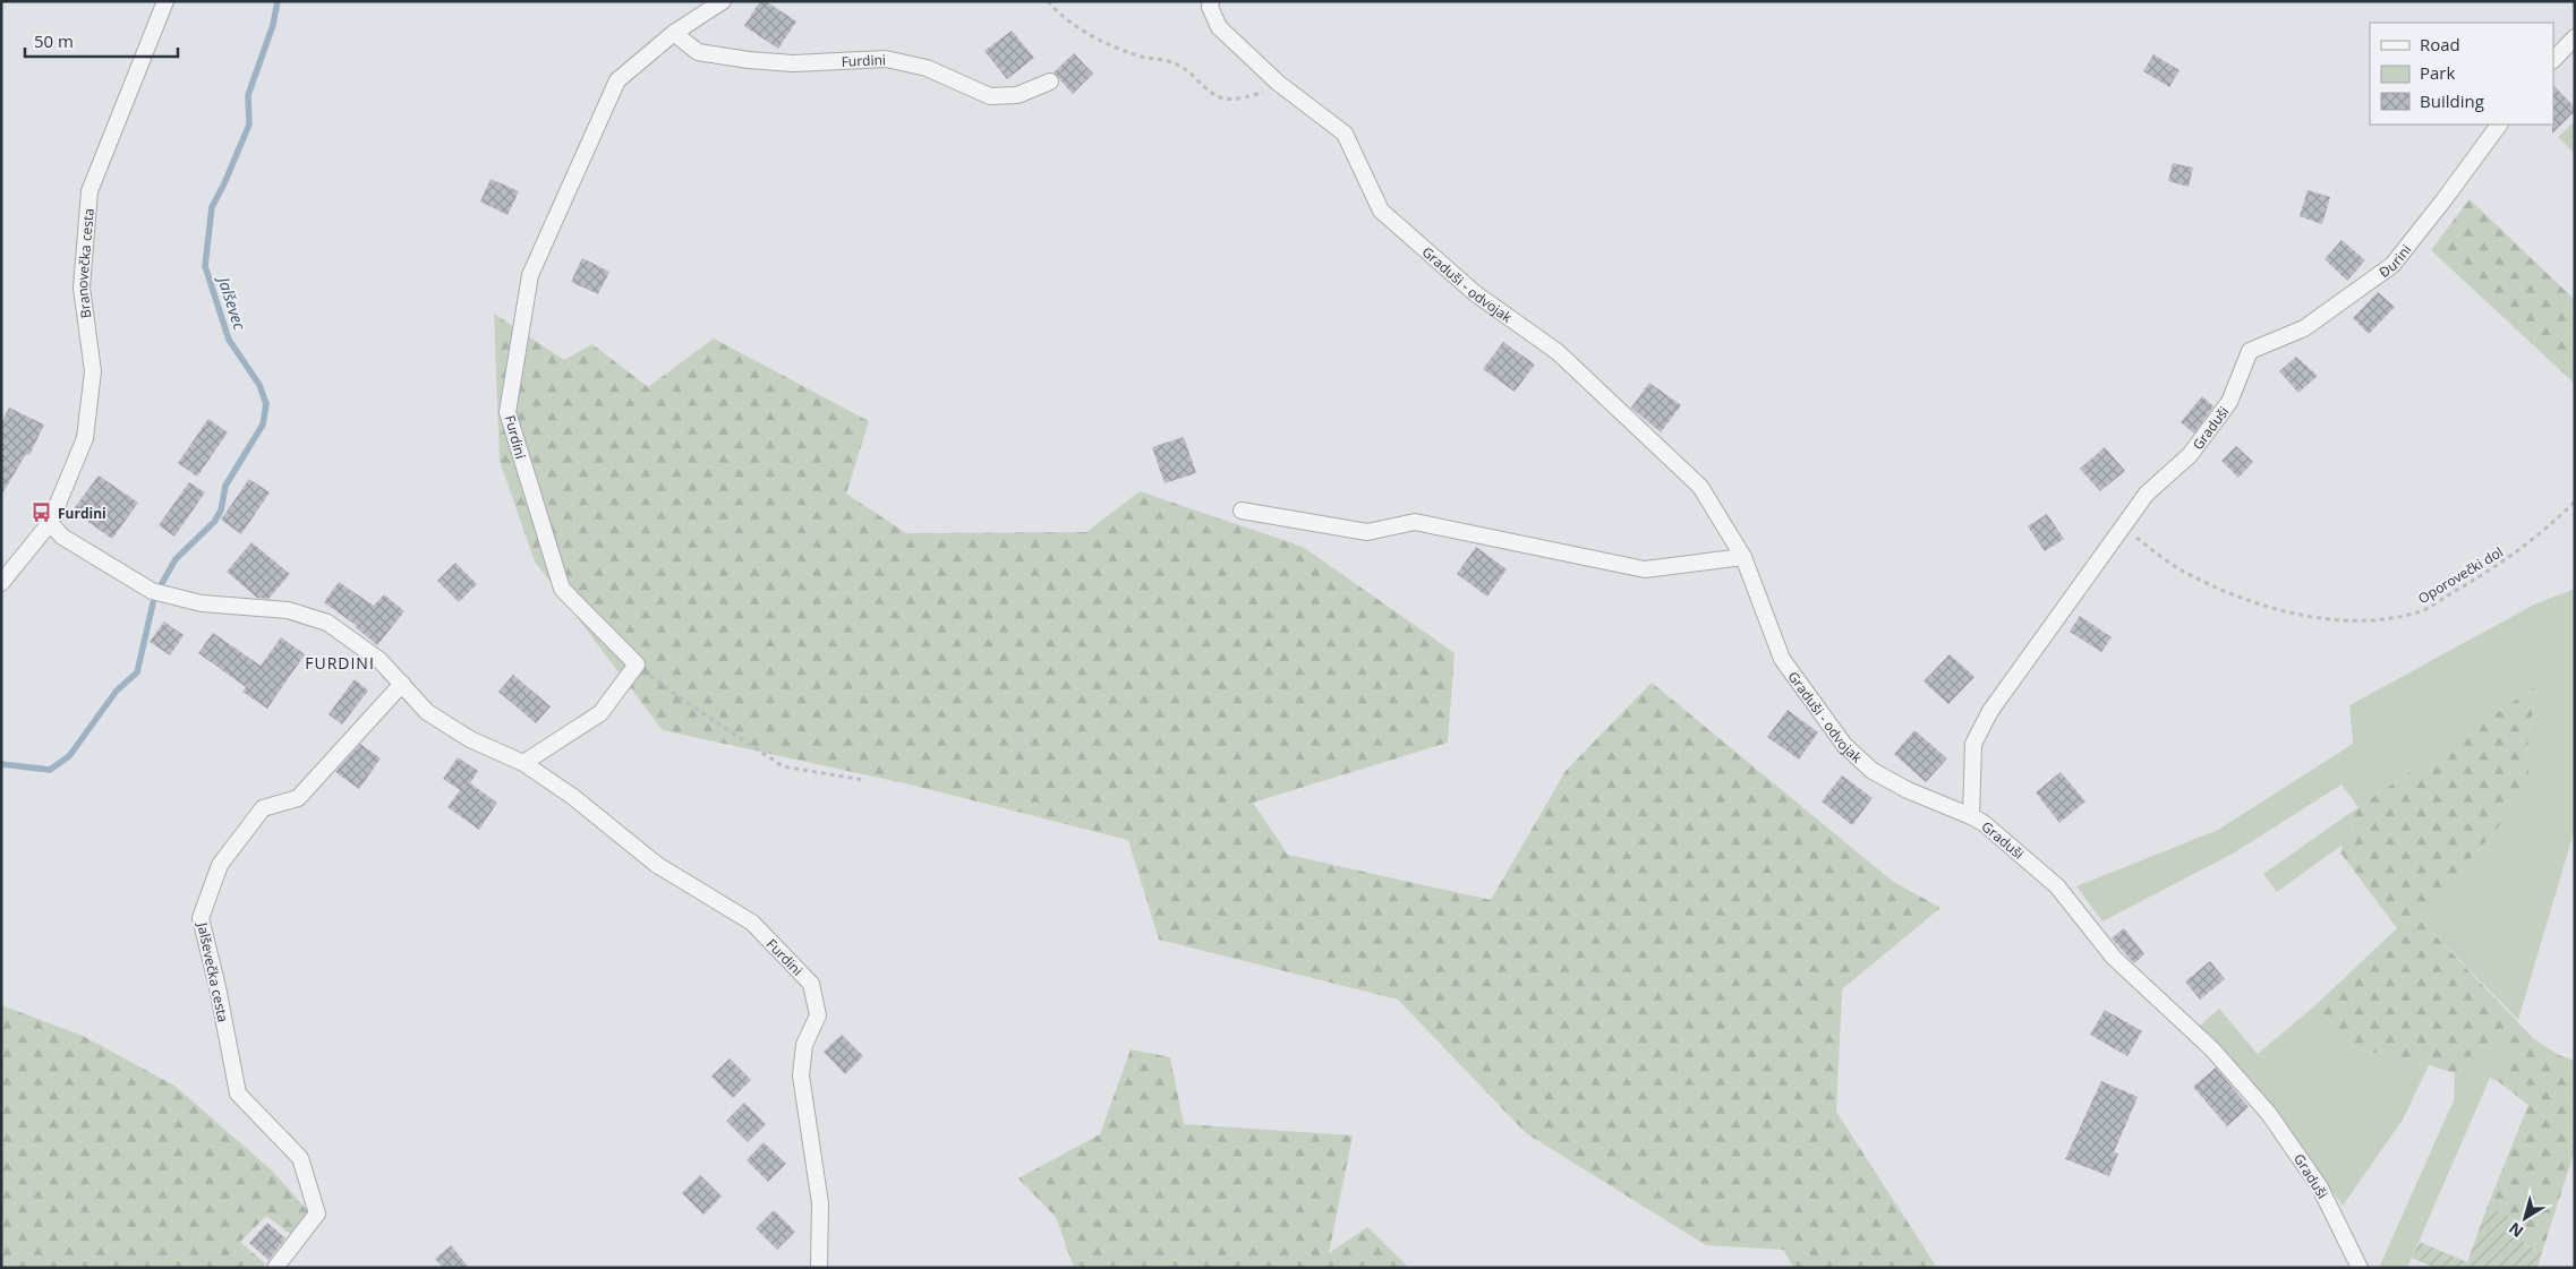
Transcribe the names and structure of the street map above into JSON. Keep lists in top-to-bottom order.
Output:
{
  "streets": {
    "street": [
      "Furdini",
      "Đurini",
      "Branovečka cesta",
      "Graduši - odvojak",
      "Graduši",
      "Jalševečka cesta"
    ],
    "path": ["Oporovečki dol"]
  },
  "crossings": [
    ["Furdini", "Branovečka cesta"],
    ["Furdini", "Jalševečka cesta"],
    ["Đurini", "Graduši"],
    ["Graduši - odvojak", "Graduši"],
    ["Graduši", "Oporovečki dol"]
  ],
  "districts": ["FURDINI"],
  "water": ["Jalševec"],
  "places": {
    "bus stop": ["Furdini"]
  },
  "legend": ["Road", "Park", "Building"],
  "scale_bar": "50 m",
  "north": "bottom left"
}
